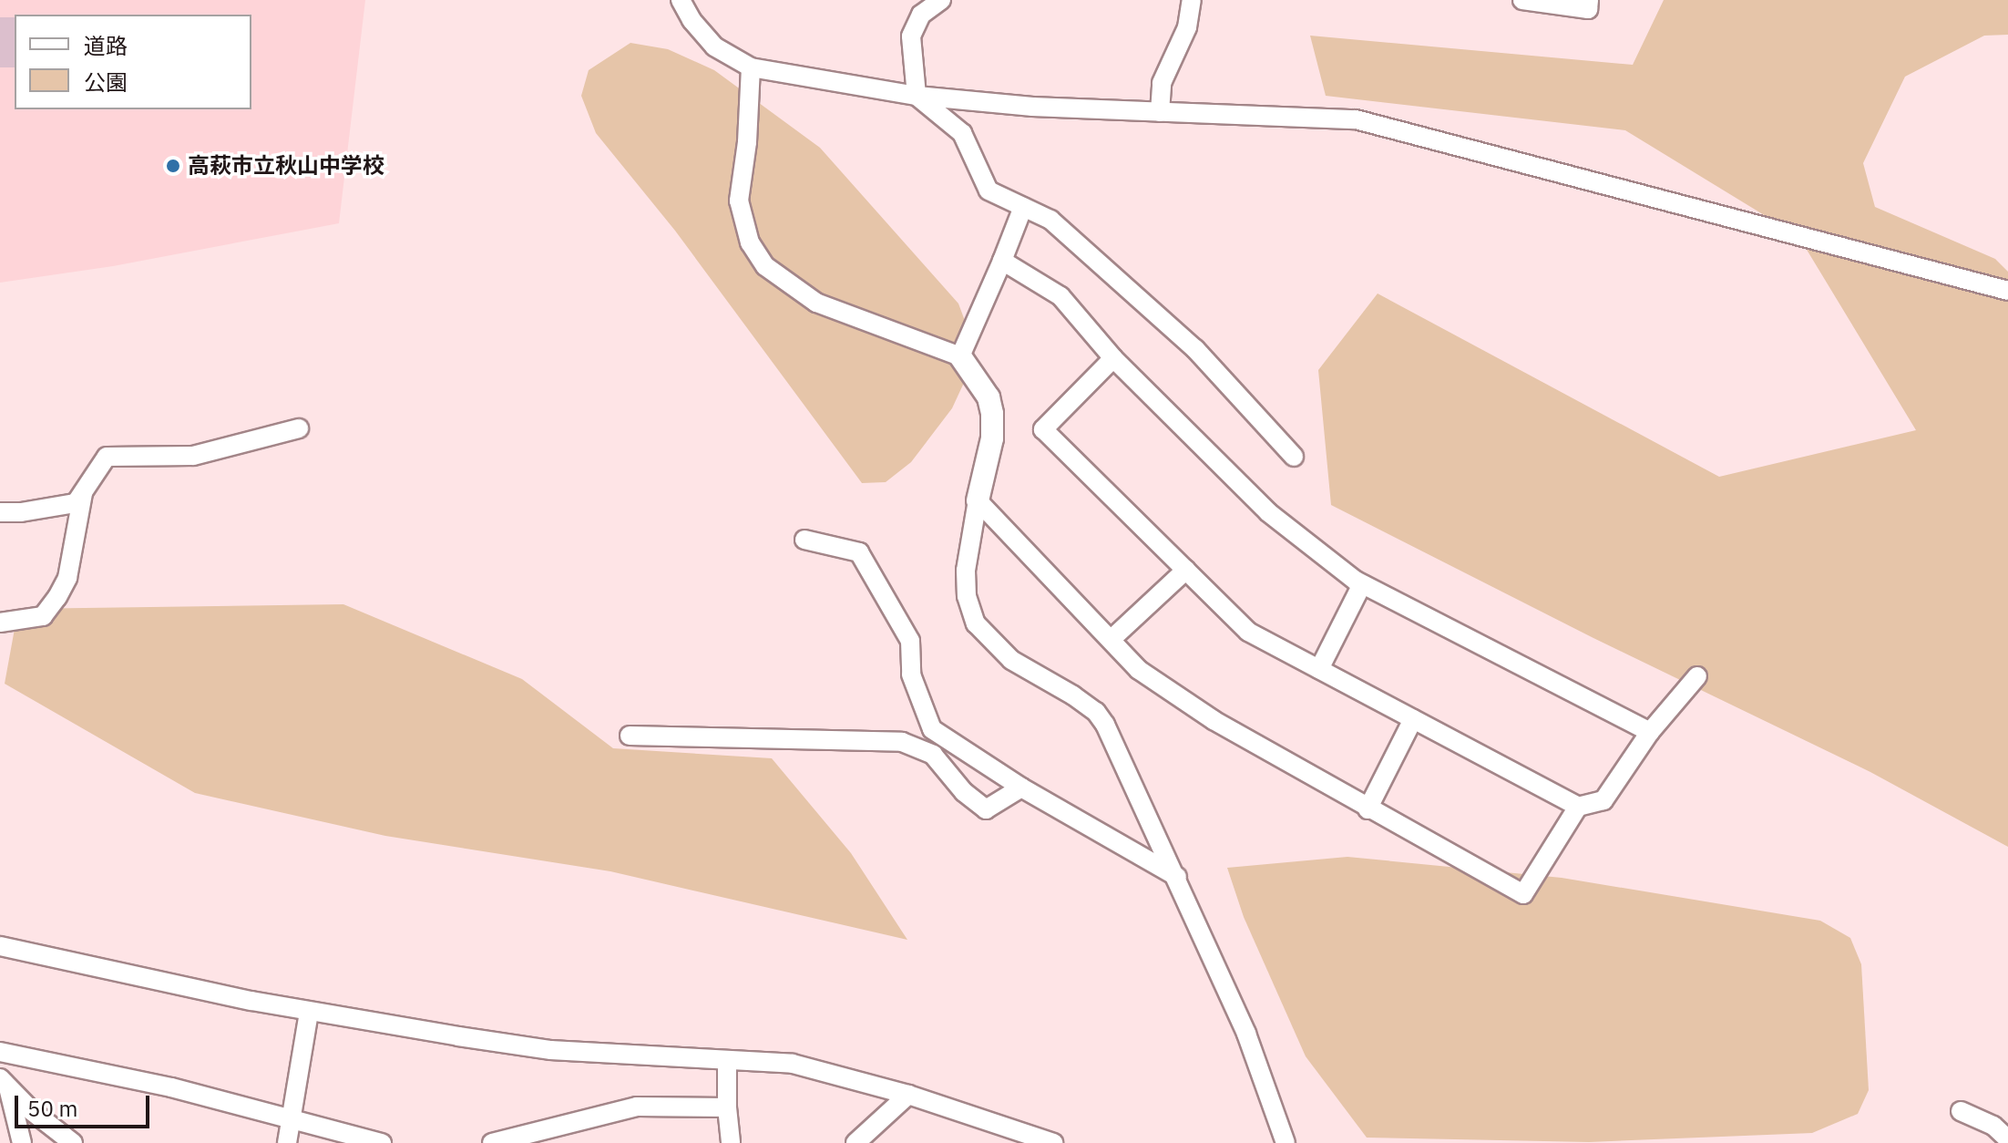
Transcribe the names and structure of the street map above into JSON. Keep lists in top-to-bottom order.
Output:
{
  "places": ["高萩市立秋山中学校"],
  "legend": ["道路", "公園"],
  "scale_bar": "50 m"
}
